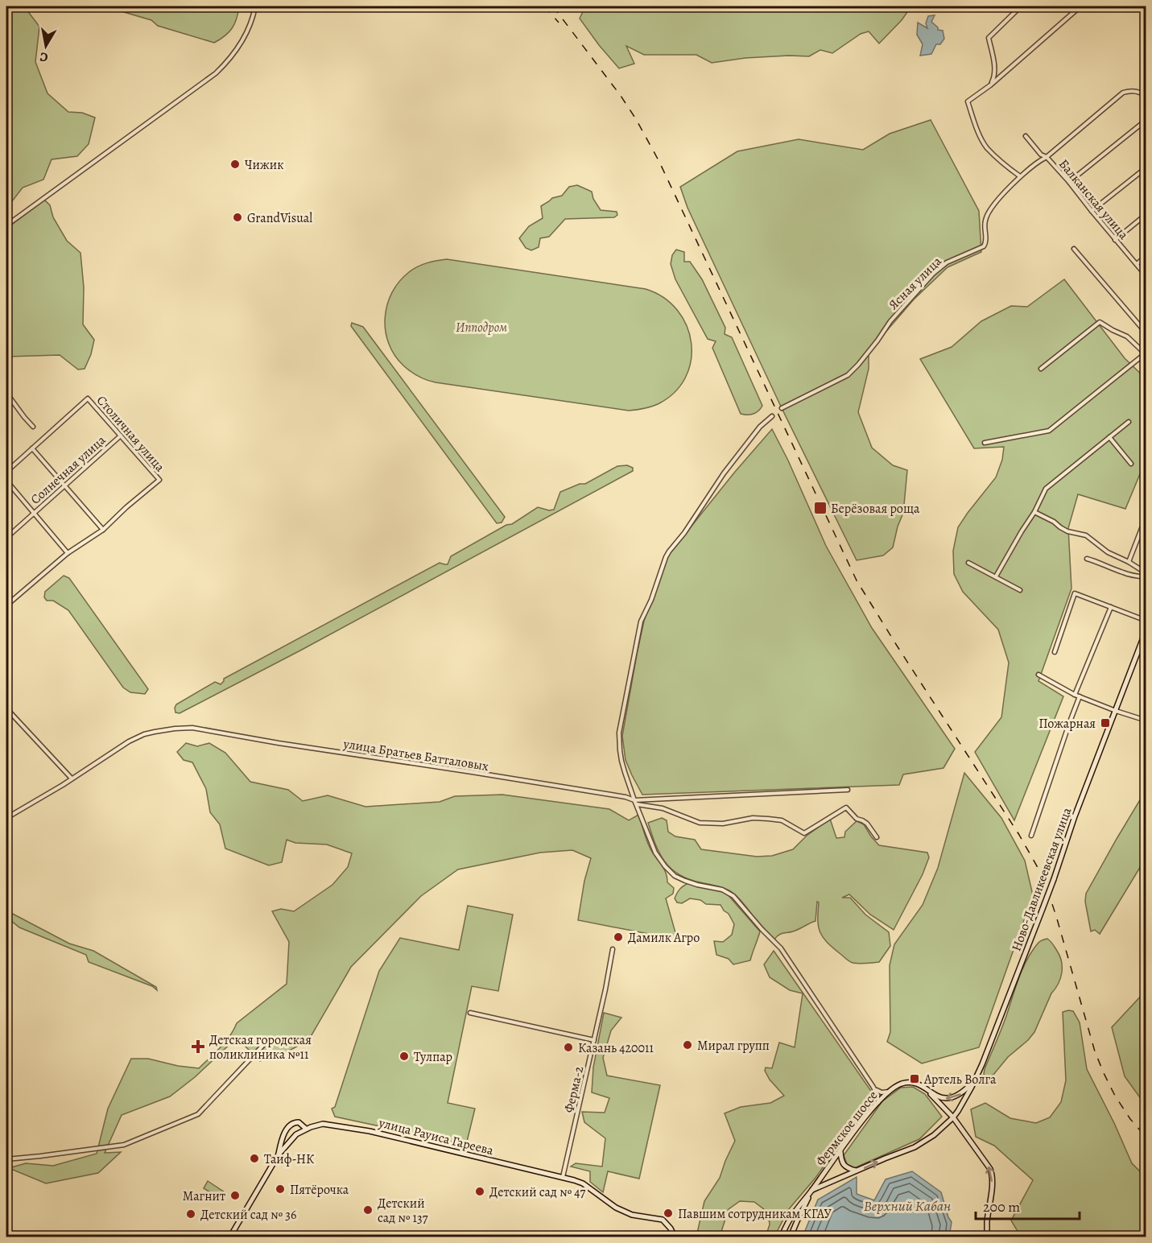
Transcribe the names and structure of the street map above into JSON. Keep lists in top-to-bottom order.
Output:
{
  "streets": {
    "street": [
      "Балканская улица",
      "Ясная улица",
      "Столичная улица",
      "Солнечная улица",
      "улица Братьев Батталовых",
      "Ново-Давликеевская улица",
      "Ферма-2",
      "Фермское шоссе",
      "улица Рауиса Гареева"
    ]
  },
  "crossings": [
    ["Балканская улица", "Ясная улица"],
    ["Столичная улица", "Солнечная улица"],
    ["Ново-Давликеевская улица", "Фермское шоссе"],
    ["Ферма-2", "улица Рауиса Гареева"]
  ],
  "water": ["Верхний Кабан"],
  "parks": ["Ипподром"],
  "places": {
    "other": [
      "Чижик",
      "GrandVisual",
      "Дамилк Агро",
      "Мирал групп",
      "Казань 420011",
      "Тулпар",
      "Таиф-НК",
      "Пятёрочка",
      "Детский сад № 47",
      "Магнит",
      "Детский сад № 137",
      "Павшим сотрудникам КГАУ",
      "Детский сад № 36"
    ],
    "transit": ["Берёзовая роща", "Пожарная", "Артель Волга"],
    "health": ["Детская городская поликлиника №11"]
  },
  "scale_bar": "200 m",
  "north": "bottom"
}
